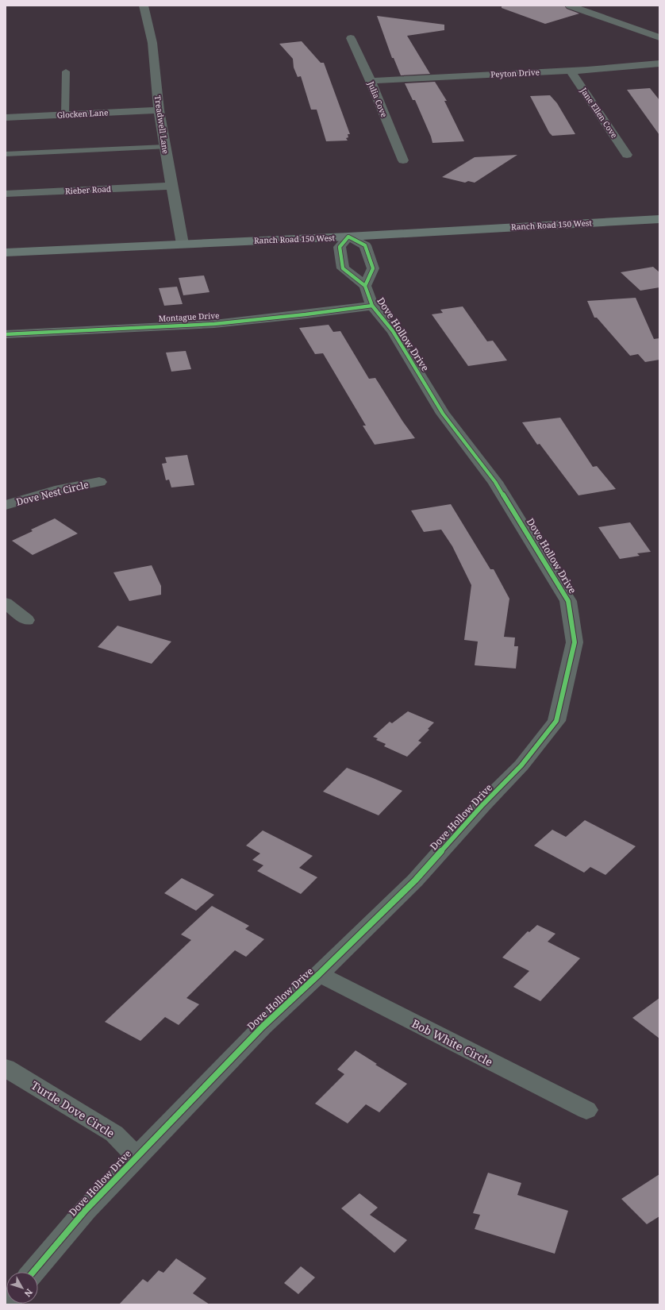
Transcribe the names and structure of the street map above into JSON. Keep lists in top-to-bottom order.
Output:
{
  "streets": {
    "main road": ["Ranch Road 150 West"],
    "street": [
      "Peyton Drive",
      "Julia Cove",
      "Jane Ellen Cove",
      "Glocken Lane",
      "Treadwell Lane",
      "Rieber Road",
      "Montague Drive",
      "Dove Hollow Drive",
      "Dove Nest Circle",
      "Bob White Circle",
      "Turtle Dove Circle"
    ]
  },
  "crossings": [
    ["Peyton Drive", "Julia Cove"],
    ["Peyton Drive", "Jane Ellen Cove"],
    ["Glocken Lane", "Treadwell Lane"],
    ["Treadwell Lane", "Rieber Road"],
    ["Treadwell Lane", "Ranch Road 150 West"],
    ["Montague Drive", "Dove Hollow Drive"],
    ["Dove Hollow Drive", "Bob White Circle"],
    ["Dove Hollow Drive", "Turtle Dove Circle"]
  ],
  "north": "bottom right"
}
